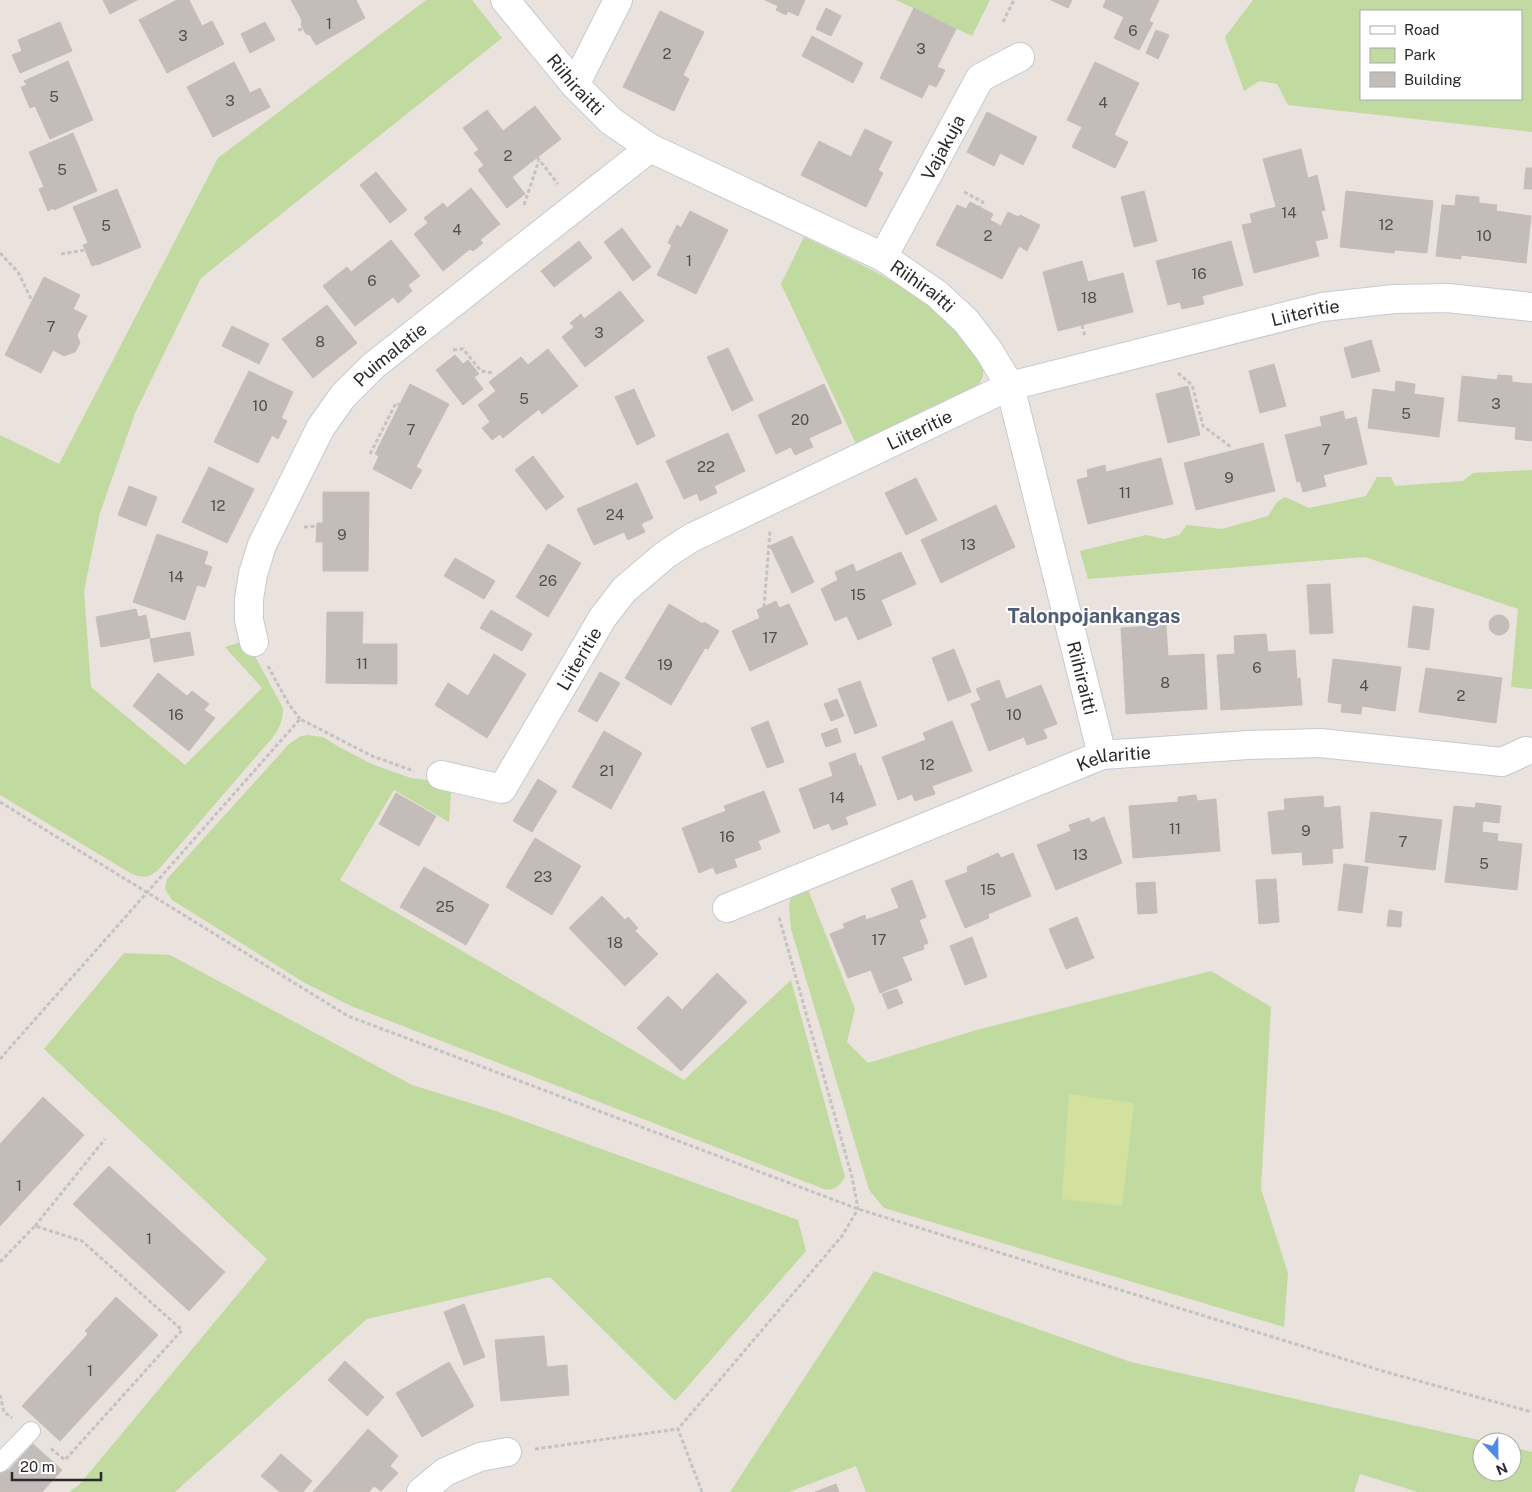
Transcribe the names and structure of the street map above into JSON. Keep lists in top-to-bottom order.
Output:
{
  "streets": {
    "street": [
      "Riihiraitti",
      "Vajakuja",
      "Liiteritie",
      "Puimalatie",
      "Kellaritie"
    ]
  },
  "crossings": [
    ["Riihiraitti", "Vajakuja"],
    ["Riihiraitti", "Liiteritie"],
    ["Riihiraitti", "Puimalatie"],
    ["Riihiraitti", "Kellaritie"]
  ],
  "districts": ["Talonpojankangas"],
  "house_numbers": [
    "1",
    "6",
    "3",
    "3",
    "2",
    "5",
    "3",
    "4",
    "2",
    "5",
    "14",
    "12",
    "5",
    "4",
    "2",
    "10",
    "1",
    "16",
    "6",
    "18",
    "7",
    "3",
    "8",
    "5",
    "3",
    "10",
    "5",
    "20",
    "7",
    "7",
    "22",
    "9",
    "11",
    "12",
    "24",
    "9",
    "13",
    "14",
    "26",
    "15",
    "17",
    "11",
    "19",
    "6",
    "8",
    "4",
    "2",
    "16",
    "10",
    "12",
    "21",
    "14",
    "11",
    "9",
    "16",
    "7",
    "13",
    "5",
    "23",
    "15",
    "25",
    "17",
    "18",
    "1",
    "1",
    "1"
  ],
  "legend": ["Road", "Park", "Building"],
  "scale_bar": "20 m",
  "north": "bottom"
}
